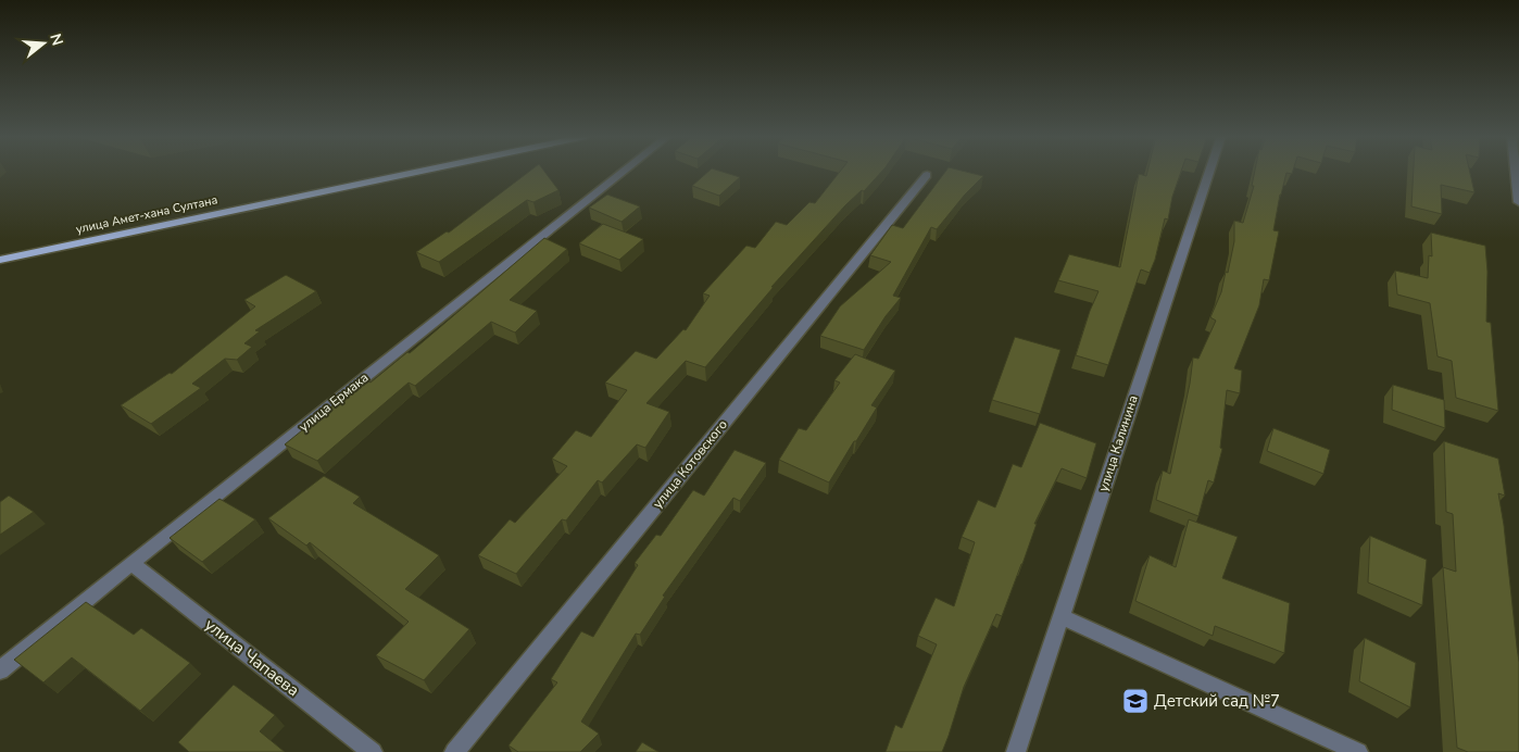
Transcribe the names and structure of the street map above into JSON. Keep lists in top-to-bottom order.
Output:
{
  "streets": {
    "main road": ["улица Амет-хана Султана"],
    "street": [
      "улица Ермака",
      "улица Калинина",
      "улица Котовского",
      "улица Чапаева"
    ]
  },
  "crossings": [
    ["улица Ермака", "улица Чапаева"]
  ],
  "places": {
    "school or university": ["Детский сад №7"]
  },
  "north": "right"
}
